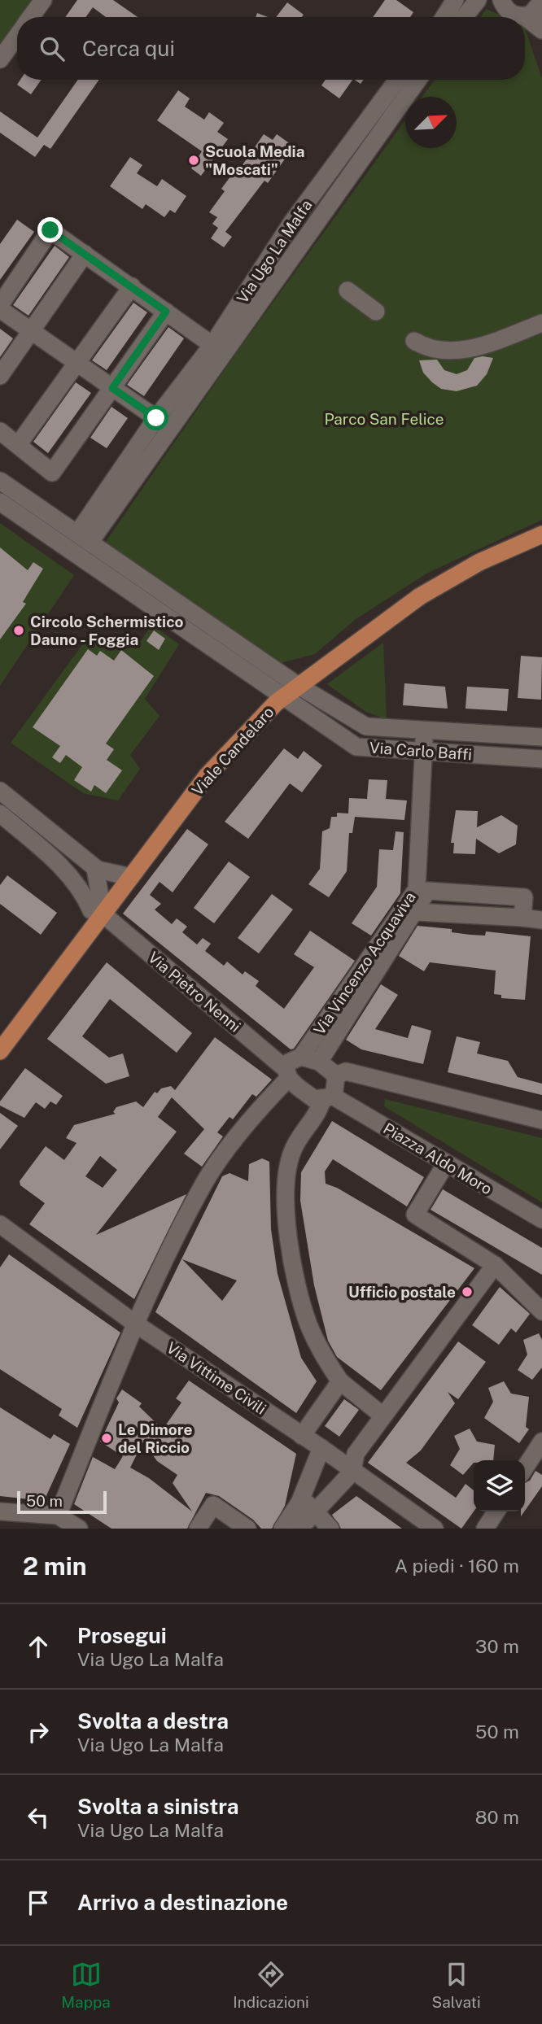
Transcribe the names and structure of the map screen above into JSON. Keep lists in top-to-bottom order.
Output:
{
  "streets": {
    "main road": ["Viale Candelaro"],
    "street": [
      "Via Ugo La Malfa",
      "Via Carlo Baffi",
      "Via Vincenzo Acquaviva",
      "Via Pietro Nenni",
      "Piazza Aldo Moro",
      "Via Vittime Civili"
    ]
  },
  "crossings": [
    ["Via Ugo La Malfa", "Via Carlo Baffi"],
    ["Viale Candelaro", "Via Carlo Baffi"],
    ["Viale Candelaro", "Via Pietro Nenni"],
    ["Via Carlo Baffi", "Via Vincenzo Acquaviva"],
    ["Via Pietro Nenni", "Piazza Aldo Moro"]
  ],
  "parks": ["Parco San Felice"],
  "places": [
    "Scuola Media \"Moscati\"",
    "Circolo Schermistico Dauno - Foggia",
    "Ufficio postale",
    "Le Dimore del Riccio"
  ],
  "scale_bar": "50 m",
  "north": "top right",
  "page": {
    "search": "Cerca qui",
    "scale": "50 m",
    "heading": ["2 min", "A piedi · 160 m"],
    "list": [
      ["Prosegui", "Via Ugo La Malfa", "30 m"],
      ["Svolta a destra", "Via Ugo La Malfa", "50 m"],
      ["Svolta a sinistra", "Via Ugo La Malfa", "80 m"],
      "Arrivo a destinazione"
    ],
    "nav": ["Mappa", "Indicazioni", "Salvati"]
  }
}
